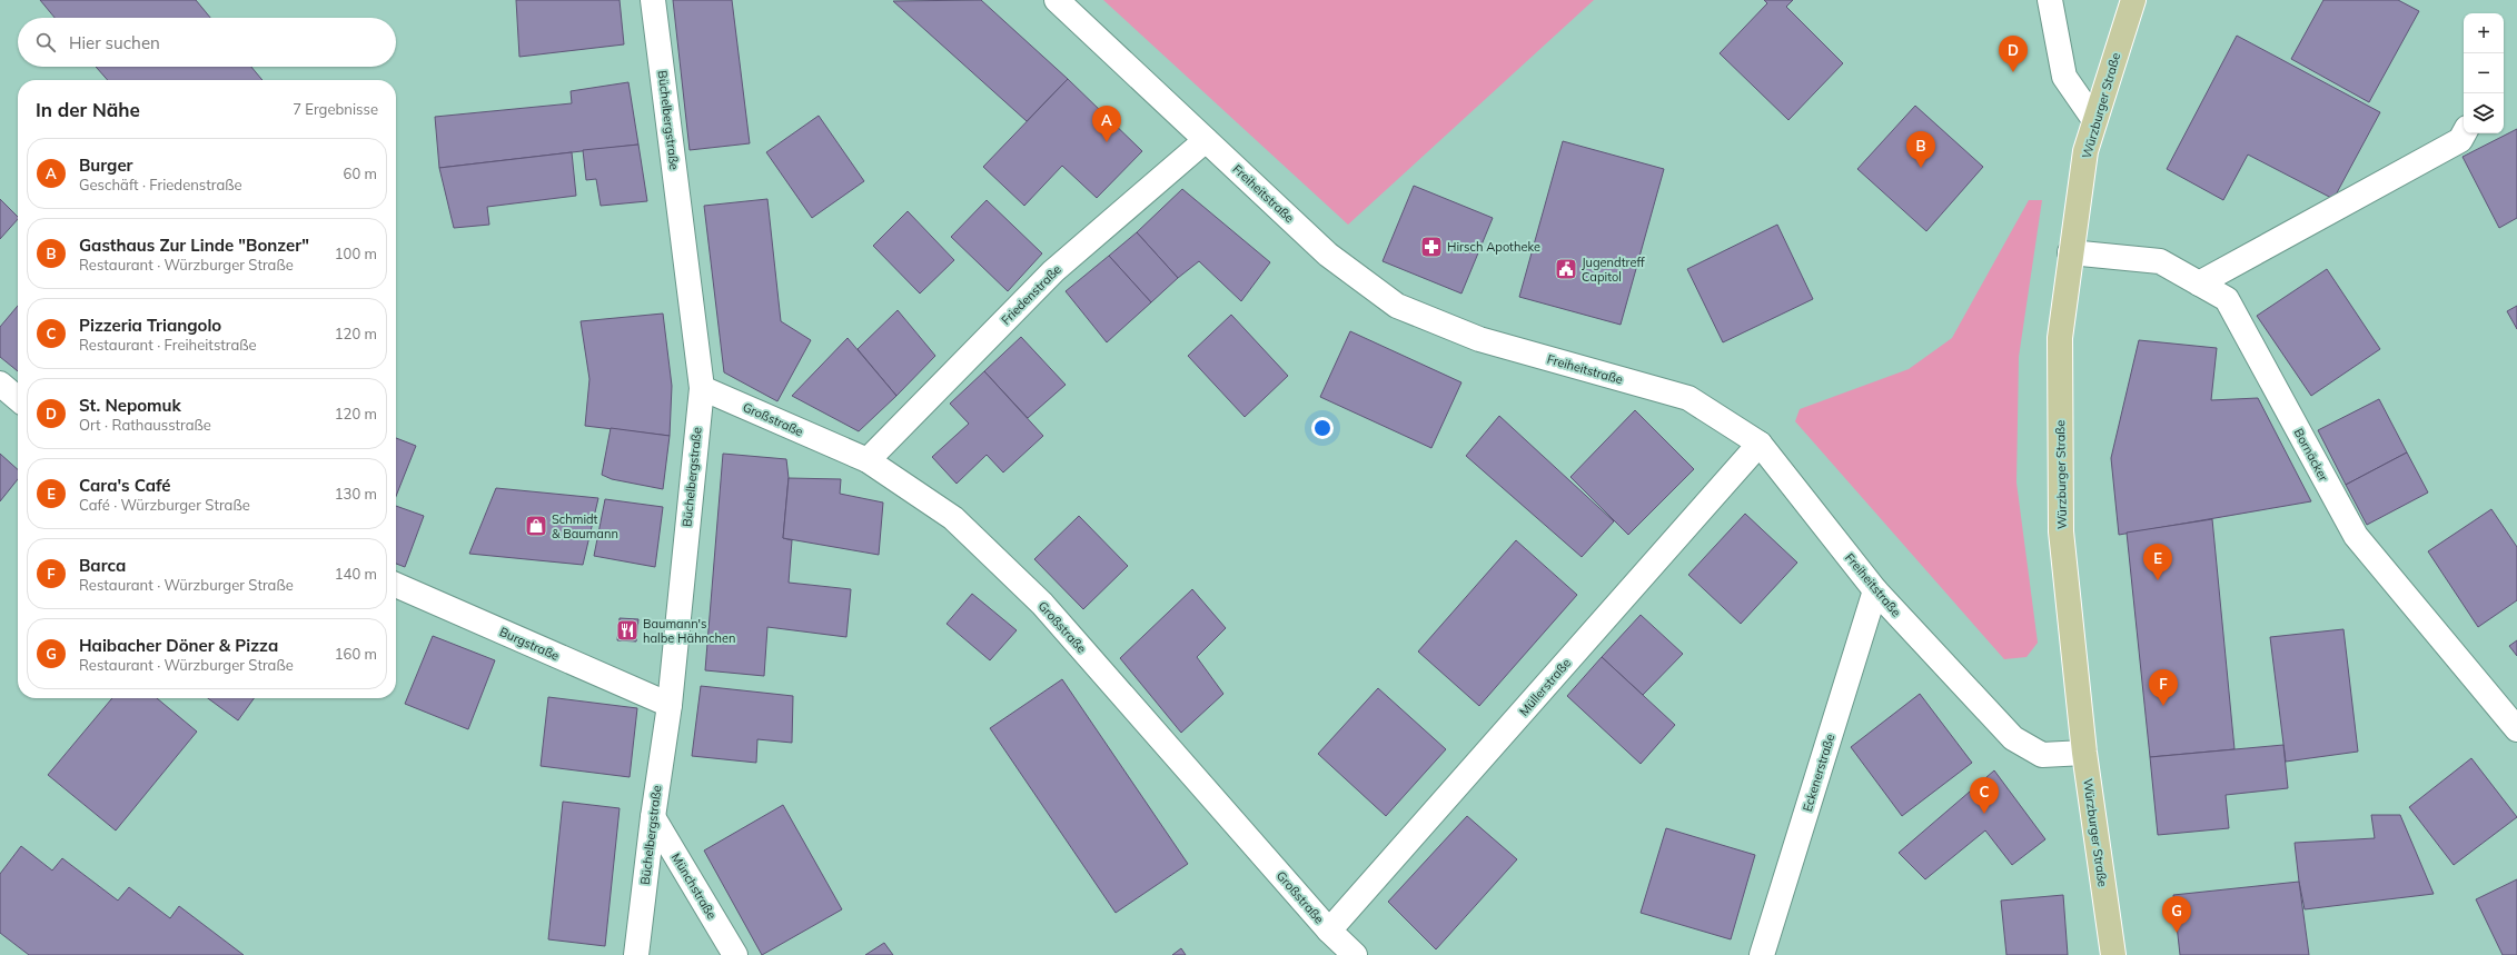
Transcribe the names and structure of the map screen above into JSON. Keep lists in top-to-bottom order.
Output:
{
  "streets": {
    "main road": ["Würzburger Straße"],
    "street": [
      "Büchelbergstraße",
      "Freiheitstraße",
      "Friedenstraße",
      "Großstraße",
      "Bornäcker",
      "Burgstraße",
      "Müllerstraße",
      "Eckenerstraße",
      "Münchstraße"
    ]
  },
  "crossings": [
    ["Würzburger Straße", "Freiheitstraße"],
    ["Würzburger Straße", "Bornäcker"],
    ["Büchelbergstraße", "Großstraße"],
    ["Büchelbergstraße", "Burgstraße"],
    ["Büchelbergstraße", "Münchstraße"],
    ["Freiheitstraße", "Friedenstraße"],
    ["Freiheitstraße", "Müllerstraße"],
    ["Freiheitstraße", "Eckenerstraße"],
    ["Friedenstraße", "Großstraße"],
    ["Großstraße", "Müllerstraße"]
  ],
  "places": {
    "pharmacy": ["Hirsch Apotheke"],
    "public building": ["Jugendtreff Capitol"],
    "shop": ["Schmidt & Baumann"],
    "restaurant": ["Baumann's halbe Hähnchen"]
  },
  "page": {
    "map_buttons": ["+", "−"],
    "search": "Hier suchen",
    "pins": [
      "D",
      "A",
      "B",
      "E",
      "F",
      "C",
      "G"
    ],
    "heading": ["In der Nähe", "7 Ergebnisse"],
    "list": [
      {
        "mark": "A",
        "name": "Burger",
        "note": "Geschäft · Friedenstraße",
        "value": "60 m"
      },
      {
        "mark": "B",
        "name": "Gasthaus Zur Linde \"Bonzer\"",
        "note": "Restaurant · Würzburger Straße",
        "value": "100 m"
      },
      {
        "mark": "C",
        "name": "Pizzeria Triangolo",
        "note": "Restaurant · Freiheitstraße",
        "value": "120 m"
      },
      {
        "mark": "D",
        "name": "St. Nepomuk",
        "note": "Ort · Rathausstraße",
        "value": "120 m"
      },
      {
        "mark": "E",
        "name": "Cara's Café",
        "note": "Café · Würzburger Straße",
        "value": "130 m"
      },
      {
        "mark": "F",
        "name": "Barca",
        "note": "Restaurant · Würzburger Straße",
        "value": "140 m"
      },
      {
        "mark": "G",
        "name": "Haibacher Döner & Pizza",
        "note": "Restaurant · Würzburger Straße",
        "value": "160 m"
      }
    ]
  }
}
